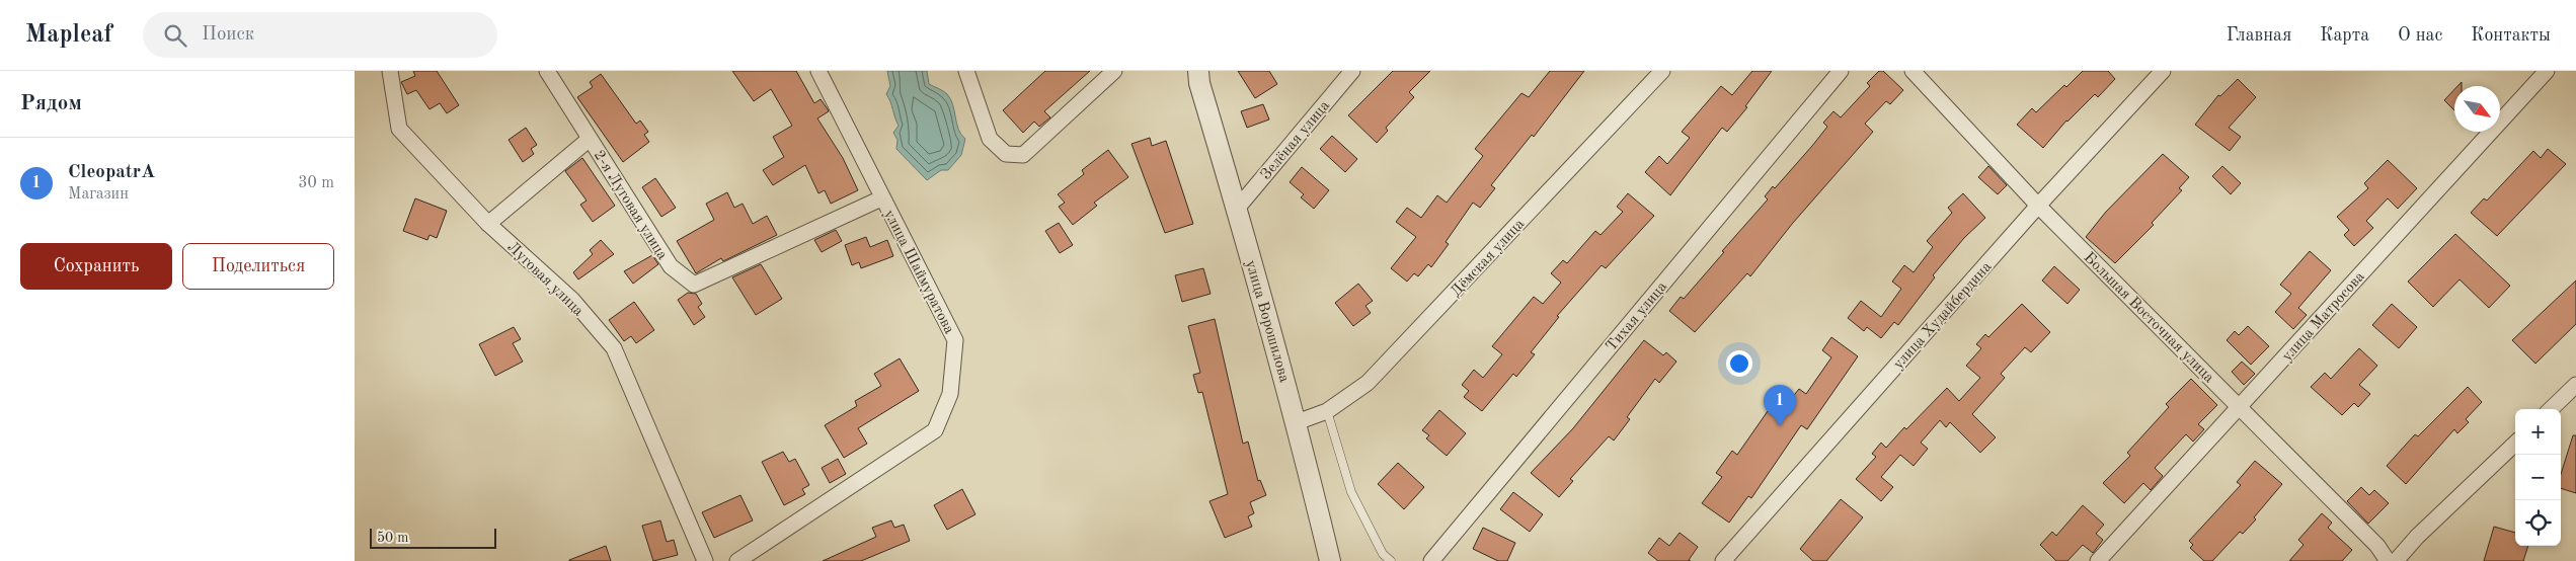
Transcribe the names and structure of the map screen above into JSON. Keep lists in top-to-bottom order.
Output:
{
  "streets": {
    "street": [
      "Зелёная улица",
      "2-я Луговая улица",
      "Дёмская улица",
      "улица Шаймуратова",
      "Луговая улица",
      "улица Худайбердина",
      "Тихая улица",
      "улица Матросова",
      "Большая Восточная улица",
      "улица Ворошилова"
    ]
  },
  "crossings": [
    ["Зелёная улица", "улица Ворошилова"],
    ["2-я Луговая улица", "улица Шаймуратова"],
    ["Дёмская улица", "улица Ворошилова"],
    ["улица Худайбердина", "Большая Восточная улица"],
    ["улица Матросова", "Большая Восточная улица"]
  ],
  "scale_bar": "50 m",
  "north": "bottom right",
  "page": {
    "header": "Mapleaf",
    "search": "Поиск",
    "nav": [
      "Главная",
      "Карта",
      "О нас",
      "Контакты"
    ],
    "heading": "Рядом",
    "list": [
      {
        "mark": "1",
        "name": "CleopatrA",
        "note": "Магазин",
        "value": "30 m"
      }
    ],
    "buttons": ["Сохранить", "Поделиться"],
    "pins": "1",
    "map_buttons": ["+", "−"],
    "scale": "50 m"
  }
}
